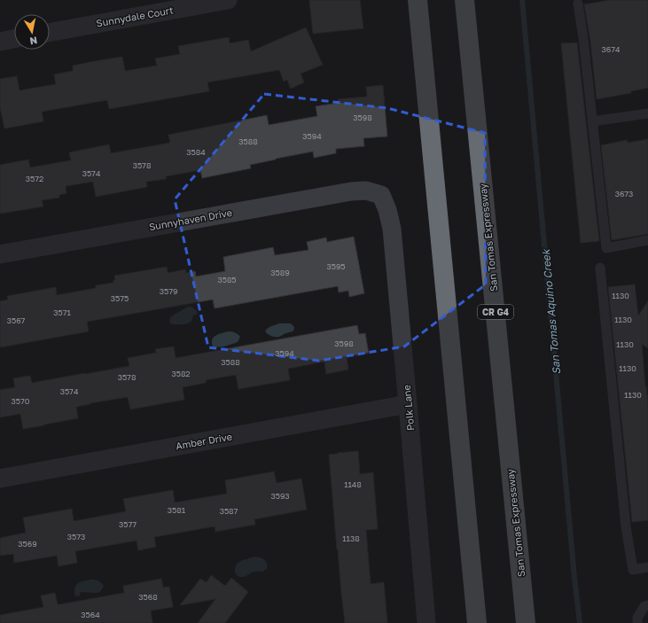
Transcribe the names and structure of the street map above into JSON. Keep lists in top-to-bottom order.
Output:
{
  "streets": {
    "highway": ["San Tomas Expressway", "CR G4"],
    "street": [
      "Sunnydale Court",
      "Sunnyhaven Drive",
      "Polk Lane",
      "Amber Drive"
    ]
  },
  "crossings": [
    ["Sunnyhaven Drive", "Polk Lane"],
    ["Polk Lane", "Amber Drive"]
  ],
  "water": ["San Tomas Aquino Creek"],
  "house_numbers": [
    "3674",
    "3598",
    "3594",
    "3588",
    "3584",
    "3578",
    "3574",
    "3572",
    "3673",
    "3595",
    "3589",
    "3585",
    "3579",
    "1130",
    "3575",
    "3571",
    "1130",
    "3567",
    "3598",
    "1130",
    "3594",
    "3588",
    "1130",
    "3582",
    "3578",
    "3574",
    "1130",
    "3570",
    "1148",
    "3593",
    "3581",
    "3587",
    "3577",
    "3573",
    "1138",
    "3569",
    "3568",
    "3564"
  ],
  "north": "bottom"
}
